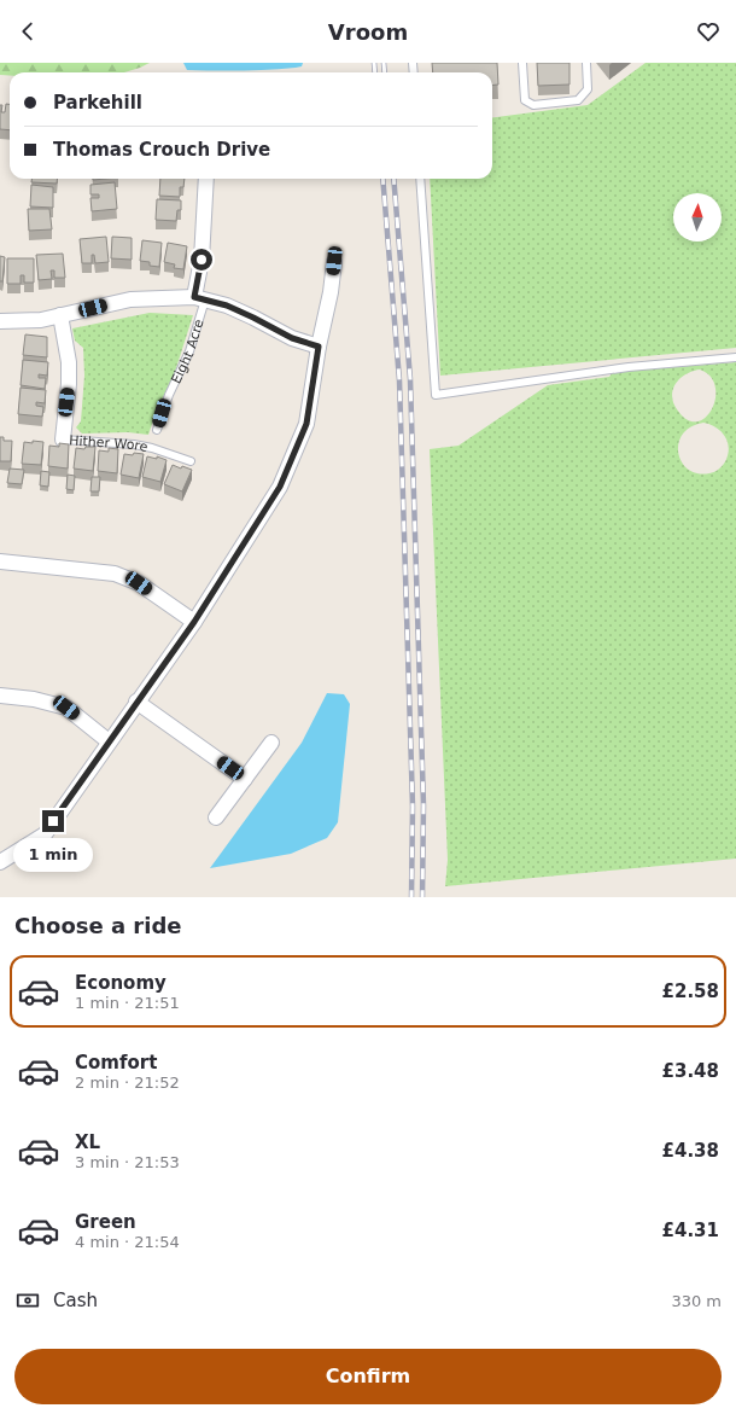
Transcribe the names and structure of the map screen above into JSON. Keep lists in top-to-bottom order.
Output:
{
  "streets": {
    "street": ["Eight Acre", "Hither Wore"]
  },
  "crossings": [
    ["Eight Acre", "Hither Wore"]
  ],
  "north": "top",
  "page": {
    "header": "Vroom",
    "banner": ["Parkehill", "Thomas Crouch Drive"],
    "bubble": "1 min",
    "heading": "Choose a ride",
    "list": [
      {
        "name": "Economy",
        "note": "1 min · 21:51",
        "value": "£2.58"
      },
      {
        "name": "Comfort",
        "note": "2 min · 21:52",
        "value": "£3.48"
      },
      {
        "name": "XL",
        "note": "3 min · 21:53",
        "value": "£4.38"
      },
      {
        "name": "Green",
        "note": "4 min · 21:54",
        "value": "£4.31"
      }
    ],
    "pay": ["Cash", "330 m"],
    "buttons": "Confirm"
  }
}
